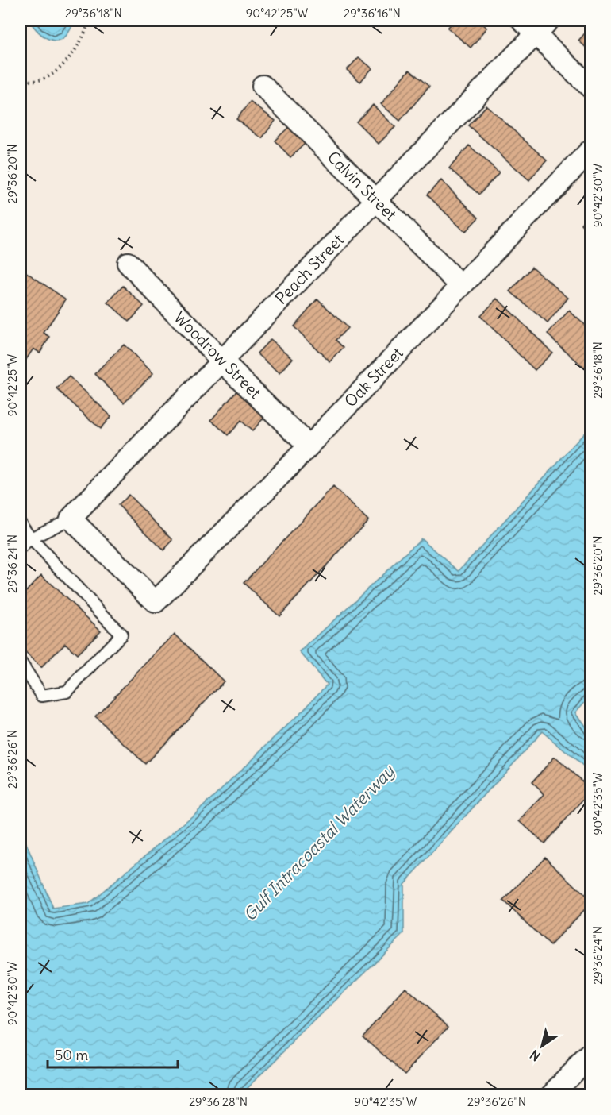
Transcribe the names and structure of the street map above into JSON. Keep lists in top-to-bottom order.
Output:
{
  "streets": {
    "street": [
      "Calvin Street",
      "Peach Street",
      "Woodrow Street",
      "Oak Street"
    ]
  },
  "crossings": [
    ["Calvin Street", "Peach Street"],
    ["Calvin Street", "Oak Street"],
    ["Peach Street", "Woodrow Street"],
    ["Peach Street", "Oak Street"],
    ["Woodrow Street", "Oak Street"]
  ],
  "water": ["Gulf Intracoastal Waterway"],
  "scale_bar": "50 m",
  "north": "bottom left",
  "coordinates": [
    "29°36'18\"N",
    "90°42'25\"W",
    "29°36'16\"N",
    "29°36'20\"N",
    "90°42'30\"W",
    "29°36'24\"N",
    "29°36'26\"N",
    "90°42'35\"W",
    "29°36'28\"N"
  ]
}
